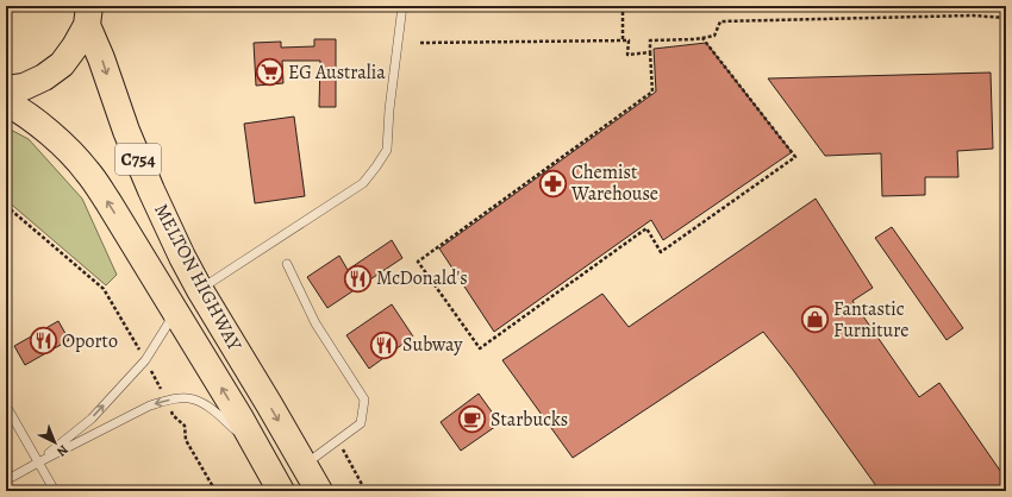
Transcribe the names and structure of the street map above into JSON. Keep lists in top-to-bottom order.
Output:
{
  "streets": {
    "highway": ["C754", "MELTON HIGHWAY"]
  },
  "places": {
    "supermarket": ["EG Australia"],
    "pharmacy": ["Chemist Warehouse"],
    "restaurant": ["McDonald's", "Oporto", "Subway"],
    "shop": ["Fantastic Furniture"],
    "cafe": ["Starbucks"]
  },
  "north": "bottom right"
}
